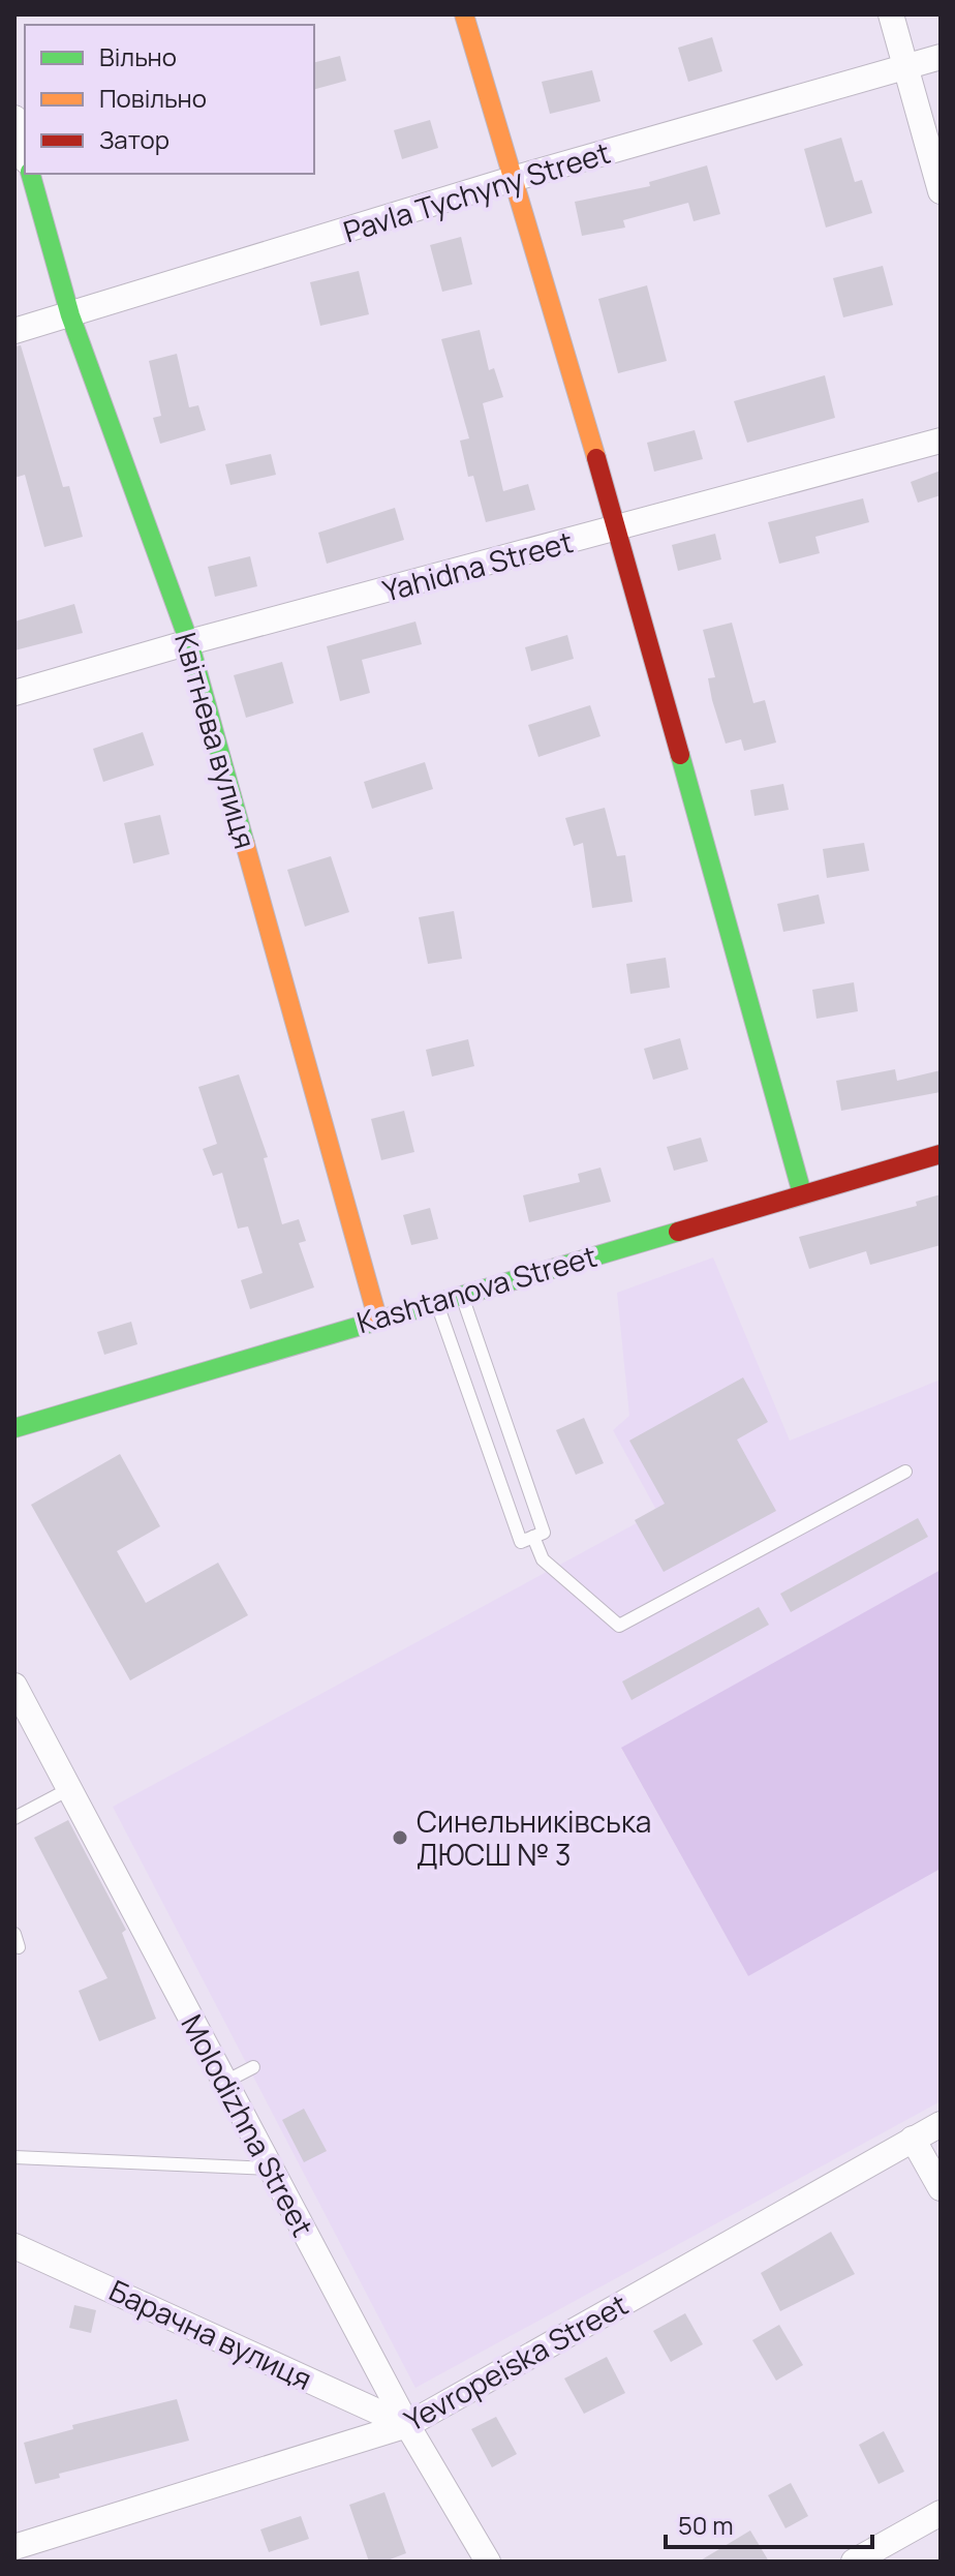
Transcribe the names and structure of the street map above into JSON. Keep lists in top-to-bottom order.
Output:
{
  "streets": {
    "street": [
      "Pavla Tychyny Street",
      "Yahidna Street",
      "Квітнева вулиця",
      "Kashtanova Street",
      "Molodizhna Street",
      "Барачна вулиця",
      "Yevropeiska Street"
    ]
  },
  "crossings": [
    ["Pavla Tychyny Street", "Квітнева вулиця"],
    ["Yahidna Street", "Квітнева вулиця"],
    ["Квітнева вулиця", "Kashtanova Street"],
    ["Molodizhna Street", "Барачна вулиця"],
    ["Molodizhna Street", "Yevropeiska Street"],
    ["Барачна вулиця", "Yevropeiska Street"]
  ],
  "places": ["Синельниківська ДЮСШ № 3"],
  "legend": ["Вільно", "Повільно", "Затор"],
  "scale_bar": "50 m"
}
